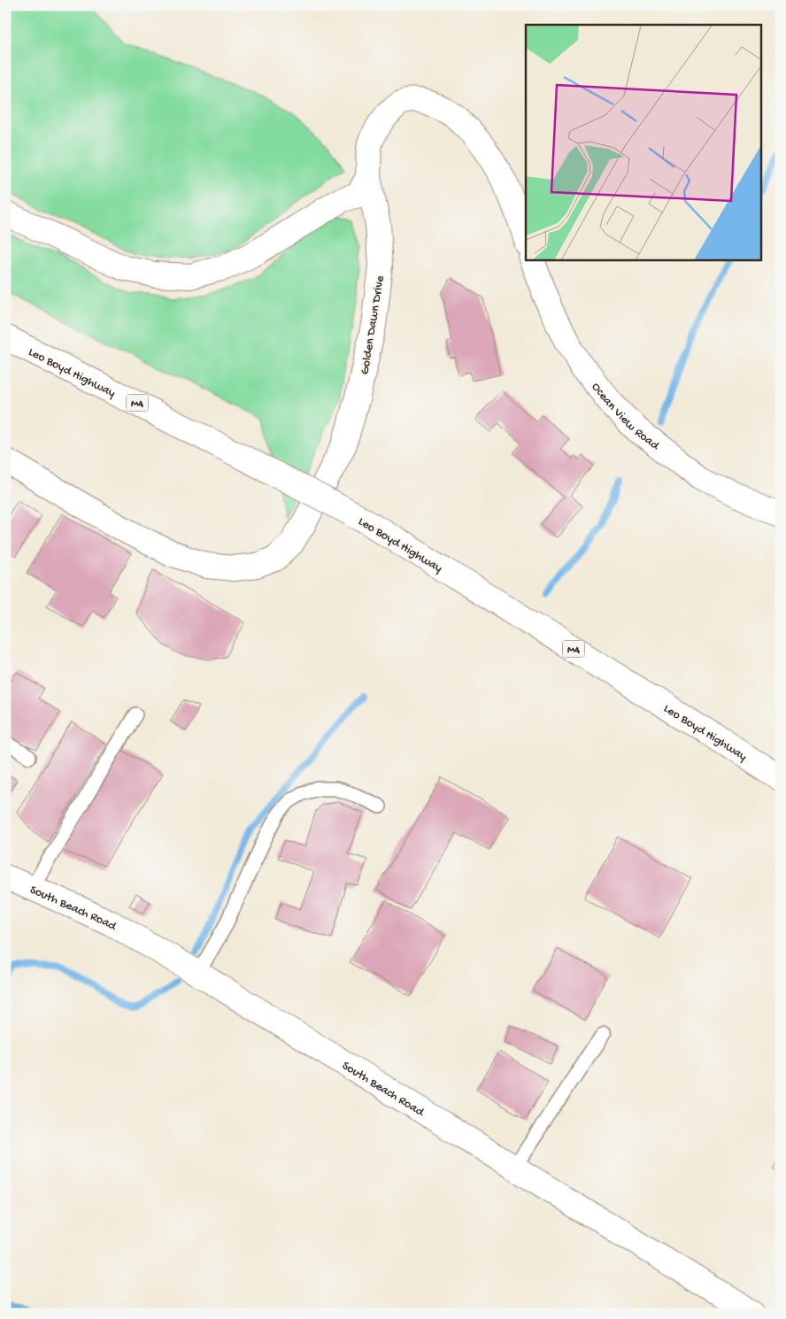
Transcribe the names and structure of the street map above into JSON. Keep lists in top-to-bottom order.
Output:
{
  "streets": {
    "street": [
      "Golden Dawn Drive",
      "Leo Boyd Highway",
      "M4",
      "Ocean View Road",
      "South Beach Road"
    ]
  }
}
